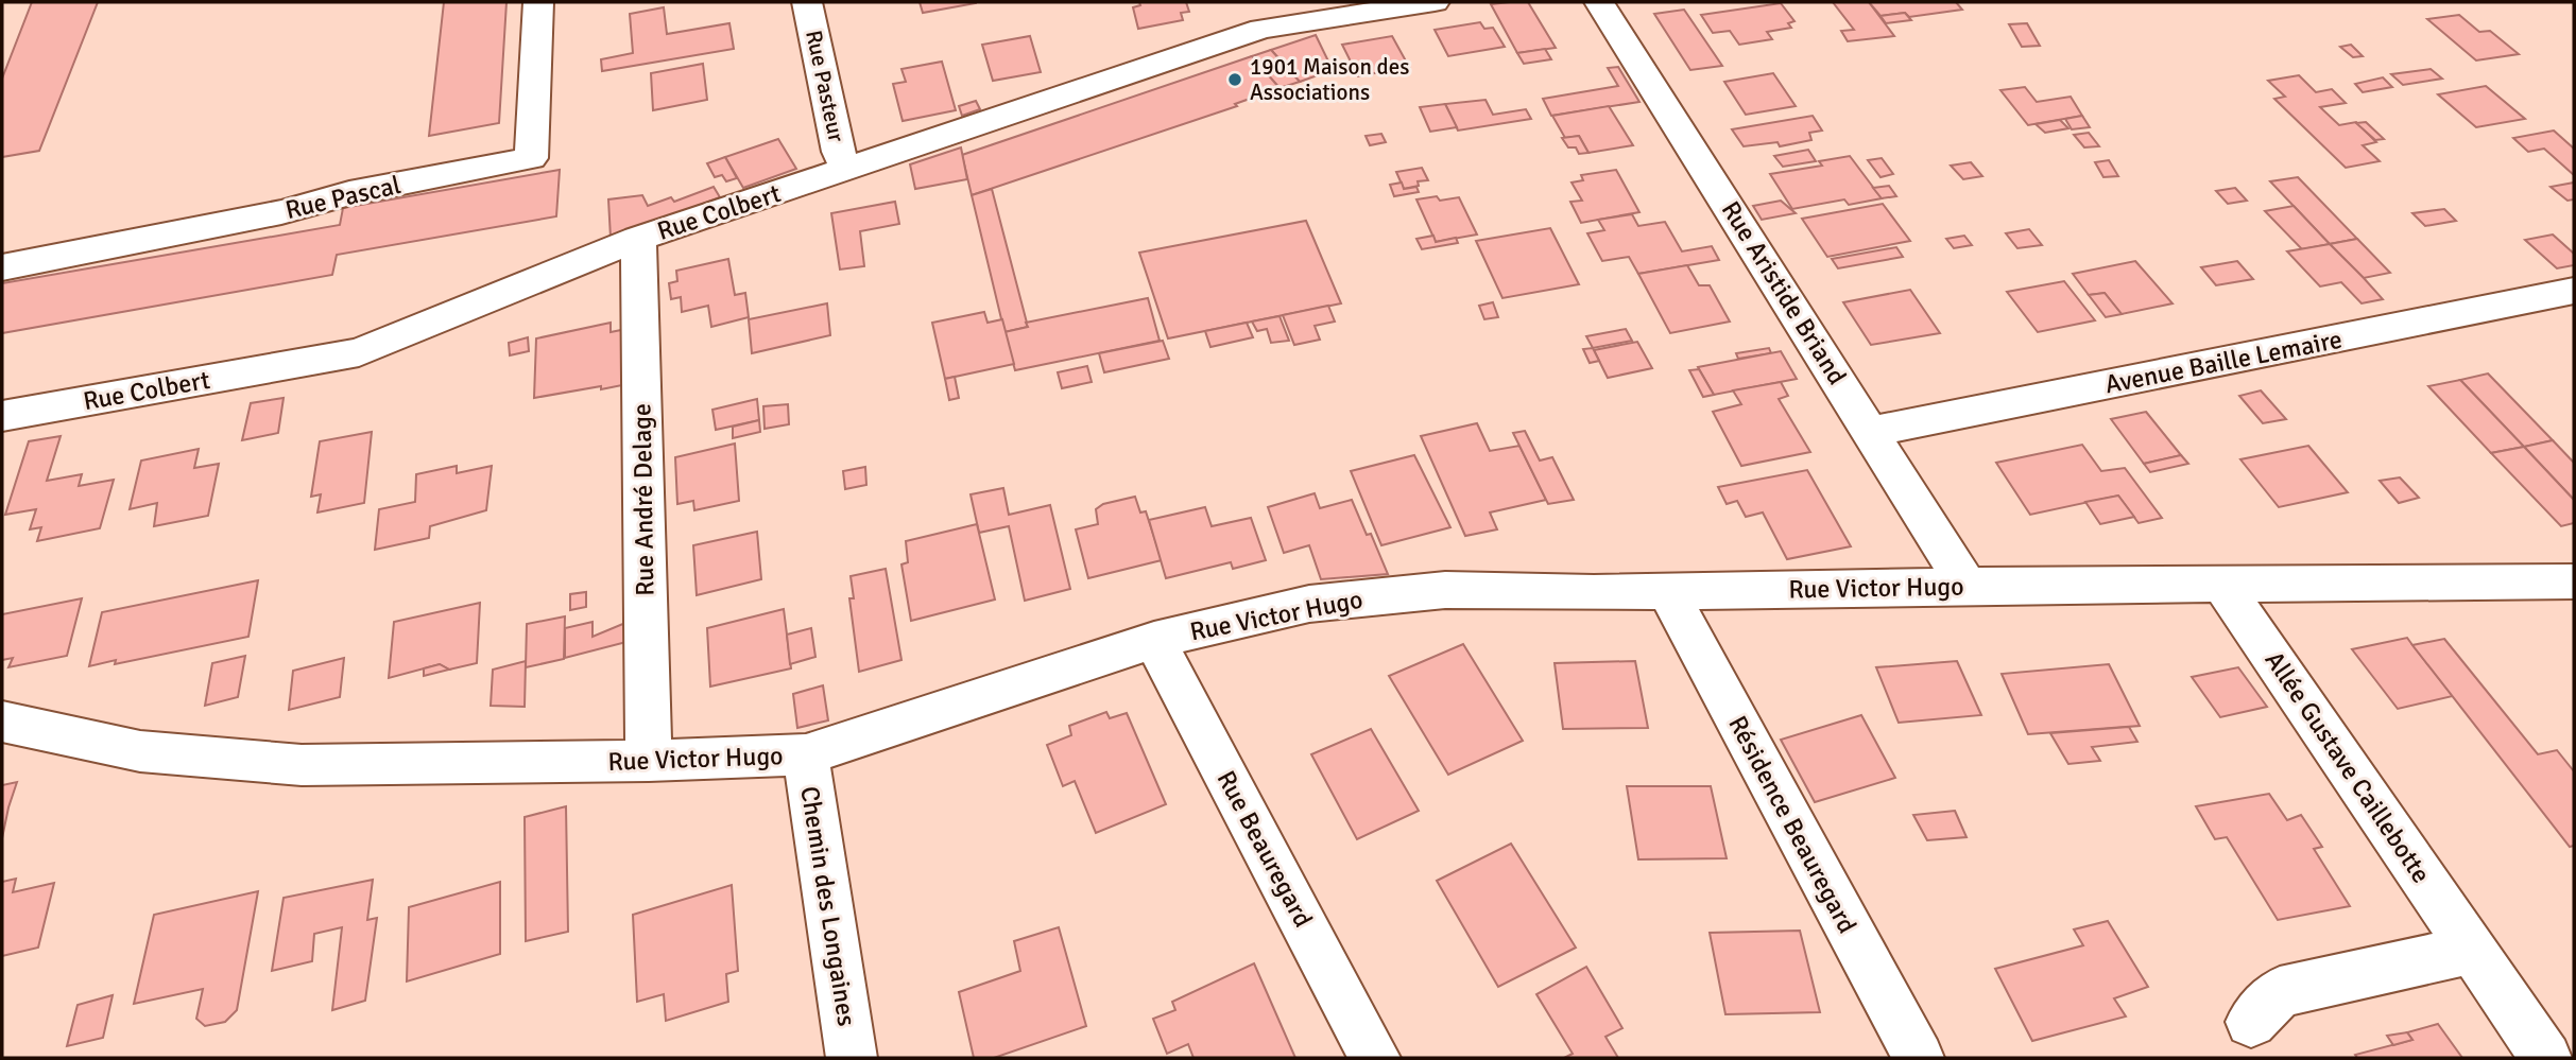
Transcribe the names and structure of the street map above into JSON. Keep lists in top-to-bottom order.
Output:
{
  "streets": {
    "street": [
      "Rue Pasteur",
      "Rue Pascal",
      "Rue Colbert",
      "Rue Aristide Briand",
      "Avenue Baille Lemaire",
      "Rue André Delage",
      "Rue Victor Hugo",
      "Allée Gustave Caillebotte",
      "Résidence Beauregard",
      "Rue Beauregard",
      "Chemin des Longaines"
    ]
  },
  "crossings": [
    ["Rue Pasteur", "Rue Colbert"],
    ["Rue Colbert", "Rue André Delage"],
    ["Rue Aristide Briand", "Avenue Baille Lemaire"],
    ["Rue Aristide Briand", "Rue Victor Hugo"],
    ["Rue André Delage", "Rue Victor Hugo"],
    ["Rue Victor Hugo", "Allée Gustave Caillebotte"],
    ["Rue Victor Hugo", "Résidence Beauregard"],
    ["Rue Victor Hugo", "Rue Beauregard"],
    ["Rue Victor Hugo", "Chemin des Longaines"]
  ],
  "places": ["1901 Maison des Associations"]
}
